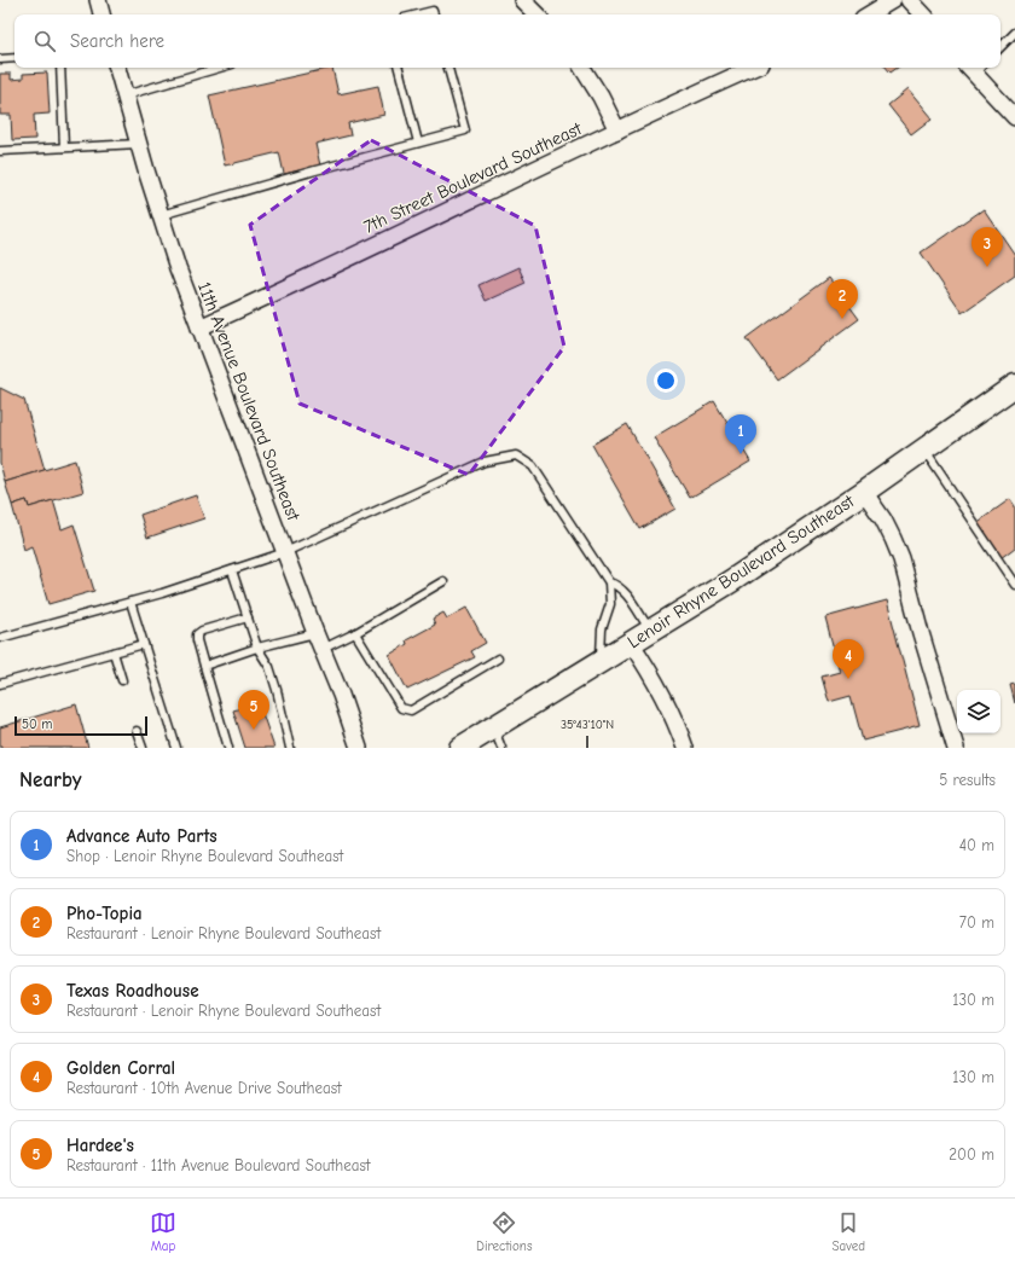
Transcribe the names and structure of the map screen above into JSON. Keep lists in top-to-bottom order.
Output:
{
  "streets": {
    "main road": ["Lenoir Rhyne Boulevard Southeast"],
    "street": ["7th Street Boulevard Southeast", "11th Avenue Boulevard Southeast"]
  },
  "crossings": [
    ["7th Street Boulevard Southeast", "11th Avenue Boulevard Southeast"]
  ],
  "scale_bar": "50 m",
  "page": {
    "search": "Search here",
    "pins": [
      "3",
      "2",
      "1",
      "4",
      "5"
    ],
    "scale": "50 m",
    "heading": ["Nearby", "5 results"],
    "list": [
      {
        "mark": "1",
        "name": "Advance Auto Parts",
        "note": "Shop · Lenoir Rhyne Boulevard Southeast",
        "value": "40 m"
      },
      {
        "mark": "2",
        "name": "Pho-Topia",
        "note": "Restaurant · Lenoir Rhyne Boulevard Southeast",
        "value": "70 m"
      },
      {
        "mark": "3",
        "name": "Texas Roadhouse",
        "note": "Restaurant · Lenoir Rhyne Boulevard Southeast",
        "value": "130 m"
      },
      {
        "mark": "4",
        "name": "Golden Corral",
        "note": "Restaurant · 10th Avenue Drive Southeast",
        "value": "130 m"
      },
      {
        "mark": "5",
        "name": "Hardee's",
        "note": "Restaurant · 11th Avenue Boulevard Southeast",
        "value": "200 m"
      }
    ],
    "nav": ["Map", "Directions", "Saved"]
  },
  "coordinates": ["35°43'10\"N"]
}
